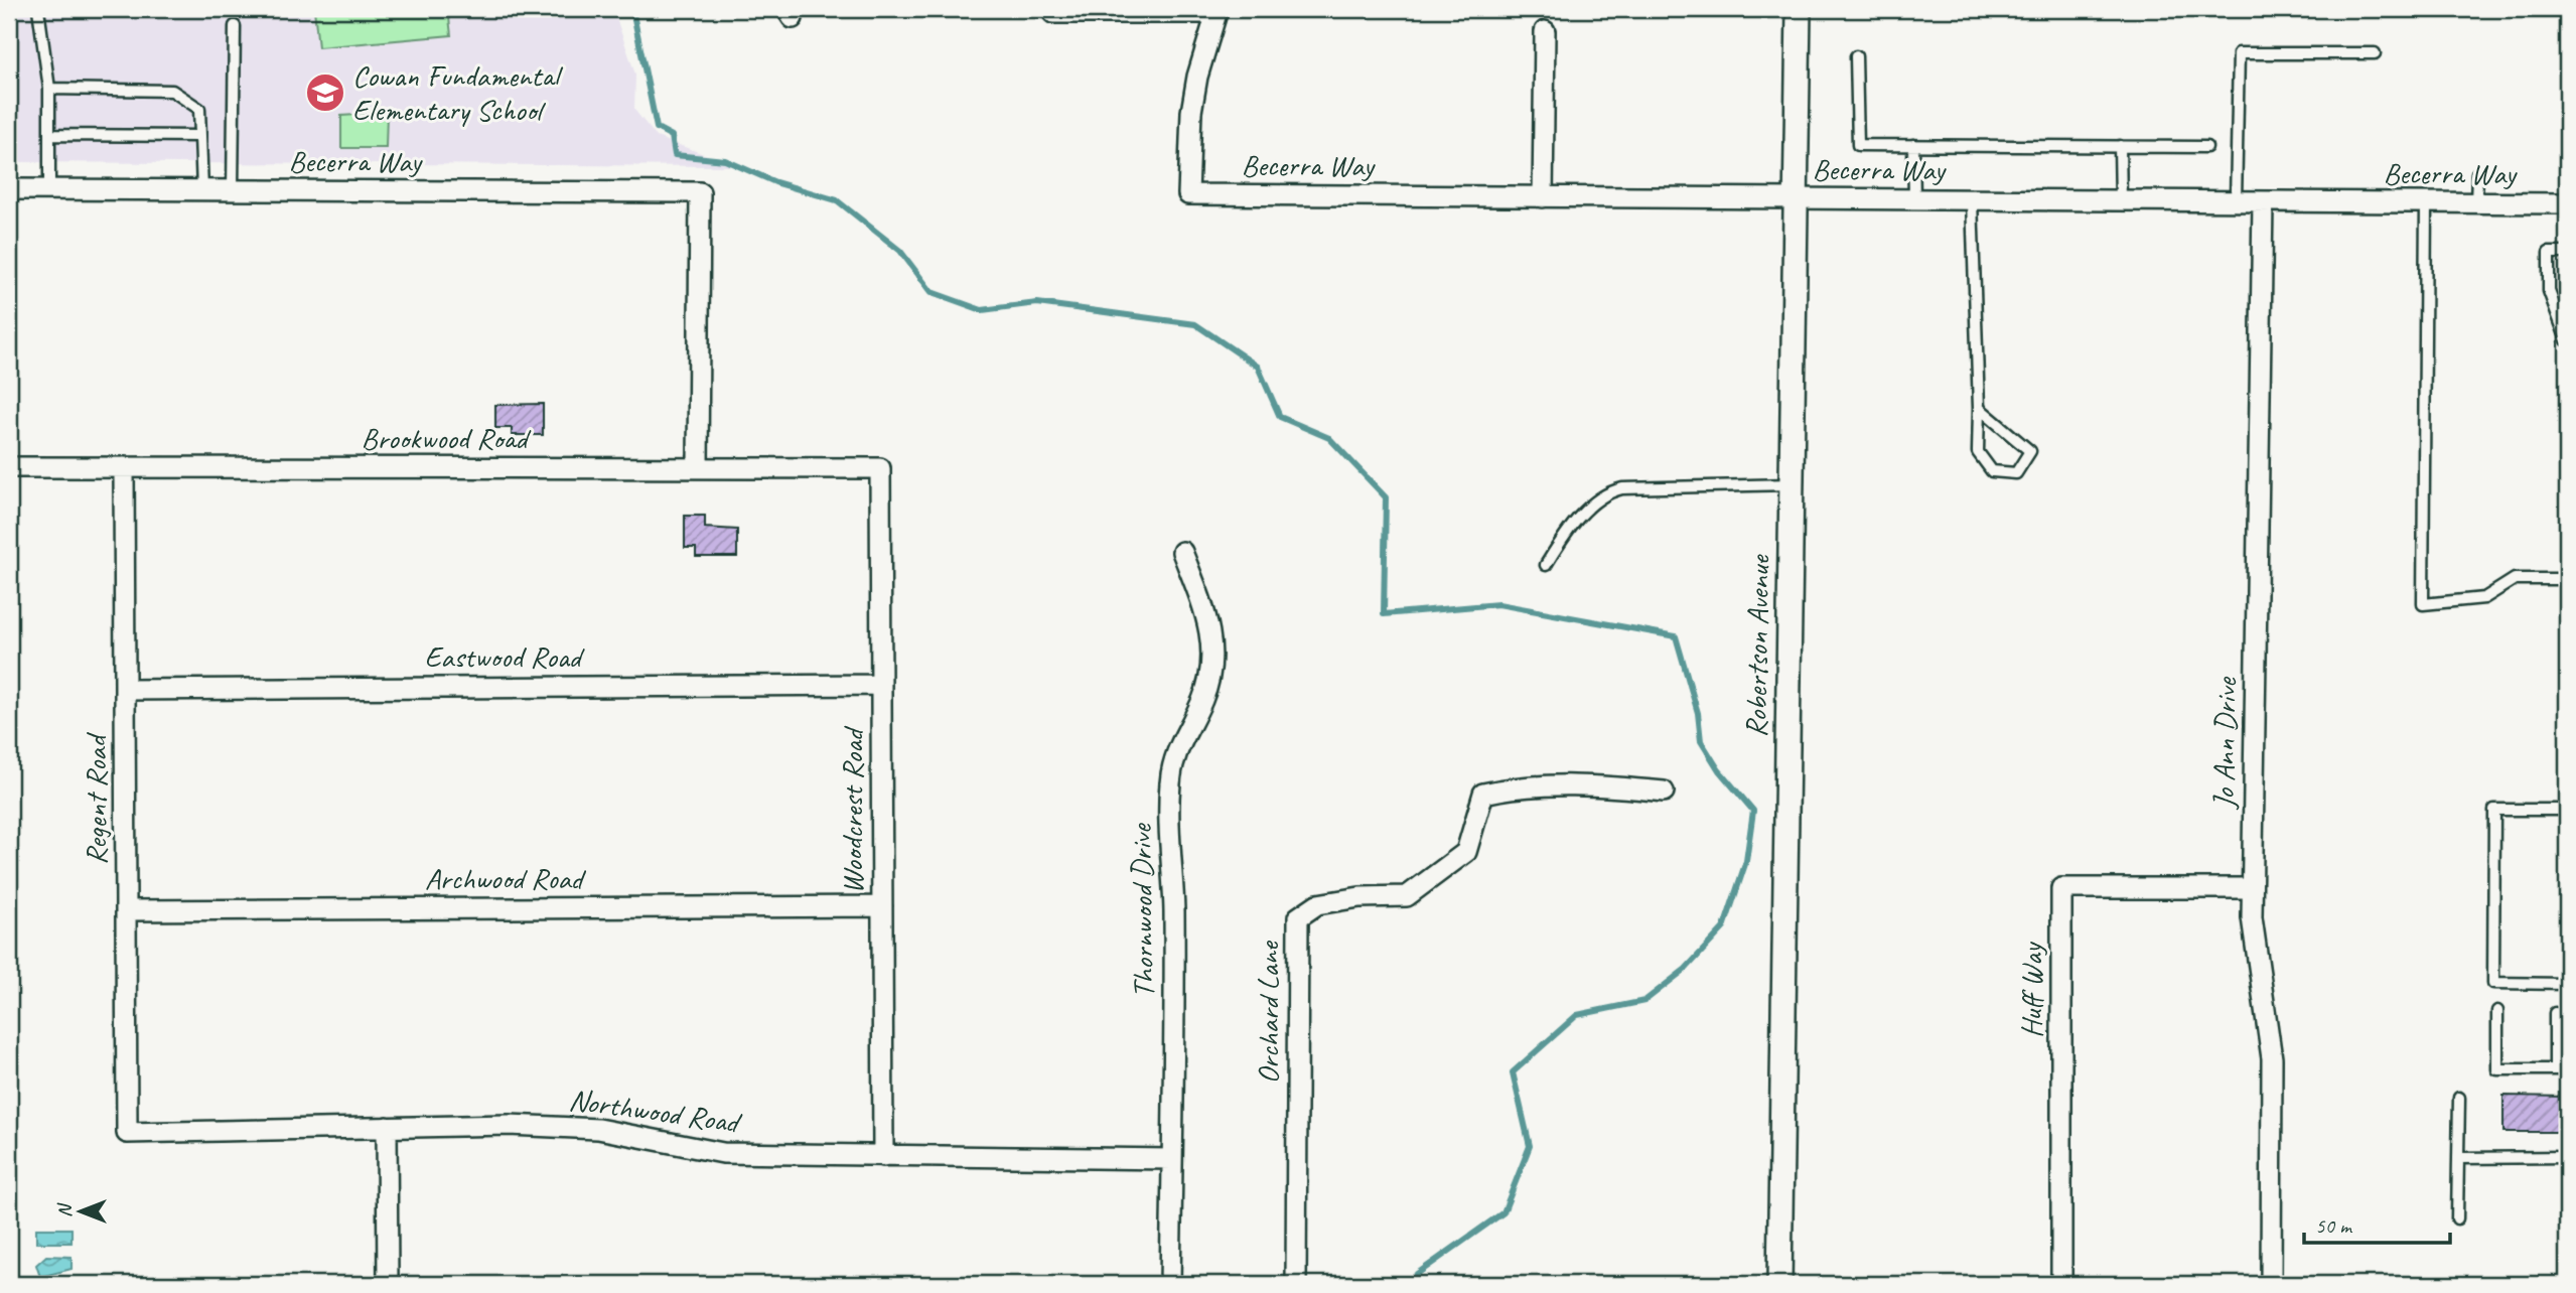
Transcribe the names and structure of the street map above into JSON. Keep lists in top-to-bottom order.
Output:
{
  "streets": {
    "street": [
      "Becerra Way",
      "Brookwood Road",
      "Robertson Avenue",
      "Eastwood Road",
      "Jo Ann Drive",
      "Regent Road",
      "Woodcrest Road",
      "Archwood Road",
      "Thornwood Drive",
      "Huff Way",
      "Orchard Lane",
      "Northwood Road"
    ]
  },
  "crossings": [
    ["Becerra Way", "Brookwood Road"],
    ["Becerra Way", "Robertson Avenue"],
    ["Becerra Way", "Jo Ann Drive"],
    ["Brookwood Road", "Regent Road"],
    ["Brookwood Road", "Woodcrest Road"],
    ["Eastwood Road", "Regent Road"],
    ["Eastwood Road", "Woodcrest Road"],
    ["Jo Ann Drive", "Huff Way"],
    ["Regent Road", "Archwood Road"],
    ["Regent Road", "Northwood Road"],
    ["Woodcrest Road", "Archwood Road"],
    ["Woodcrest Road", "Northwood Road"],
    ["Thornwood Drive", "Northwood Road"]
  ],
  "places": {
    "school or university": ["Cowan Fundamental Elementary School"]
  },
  "scale_bar": "50 m",
  "north": "left"
}
